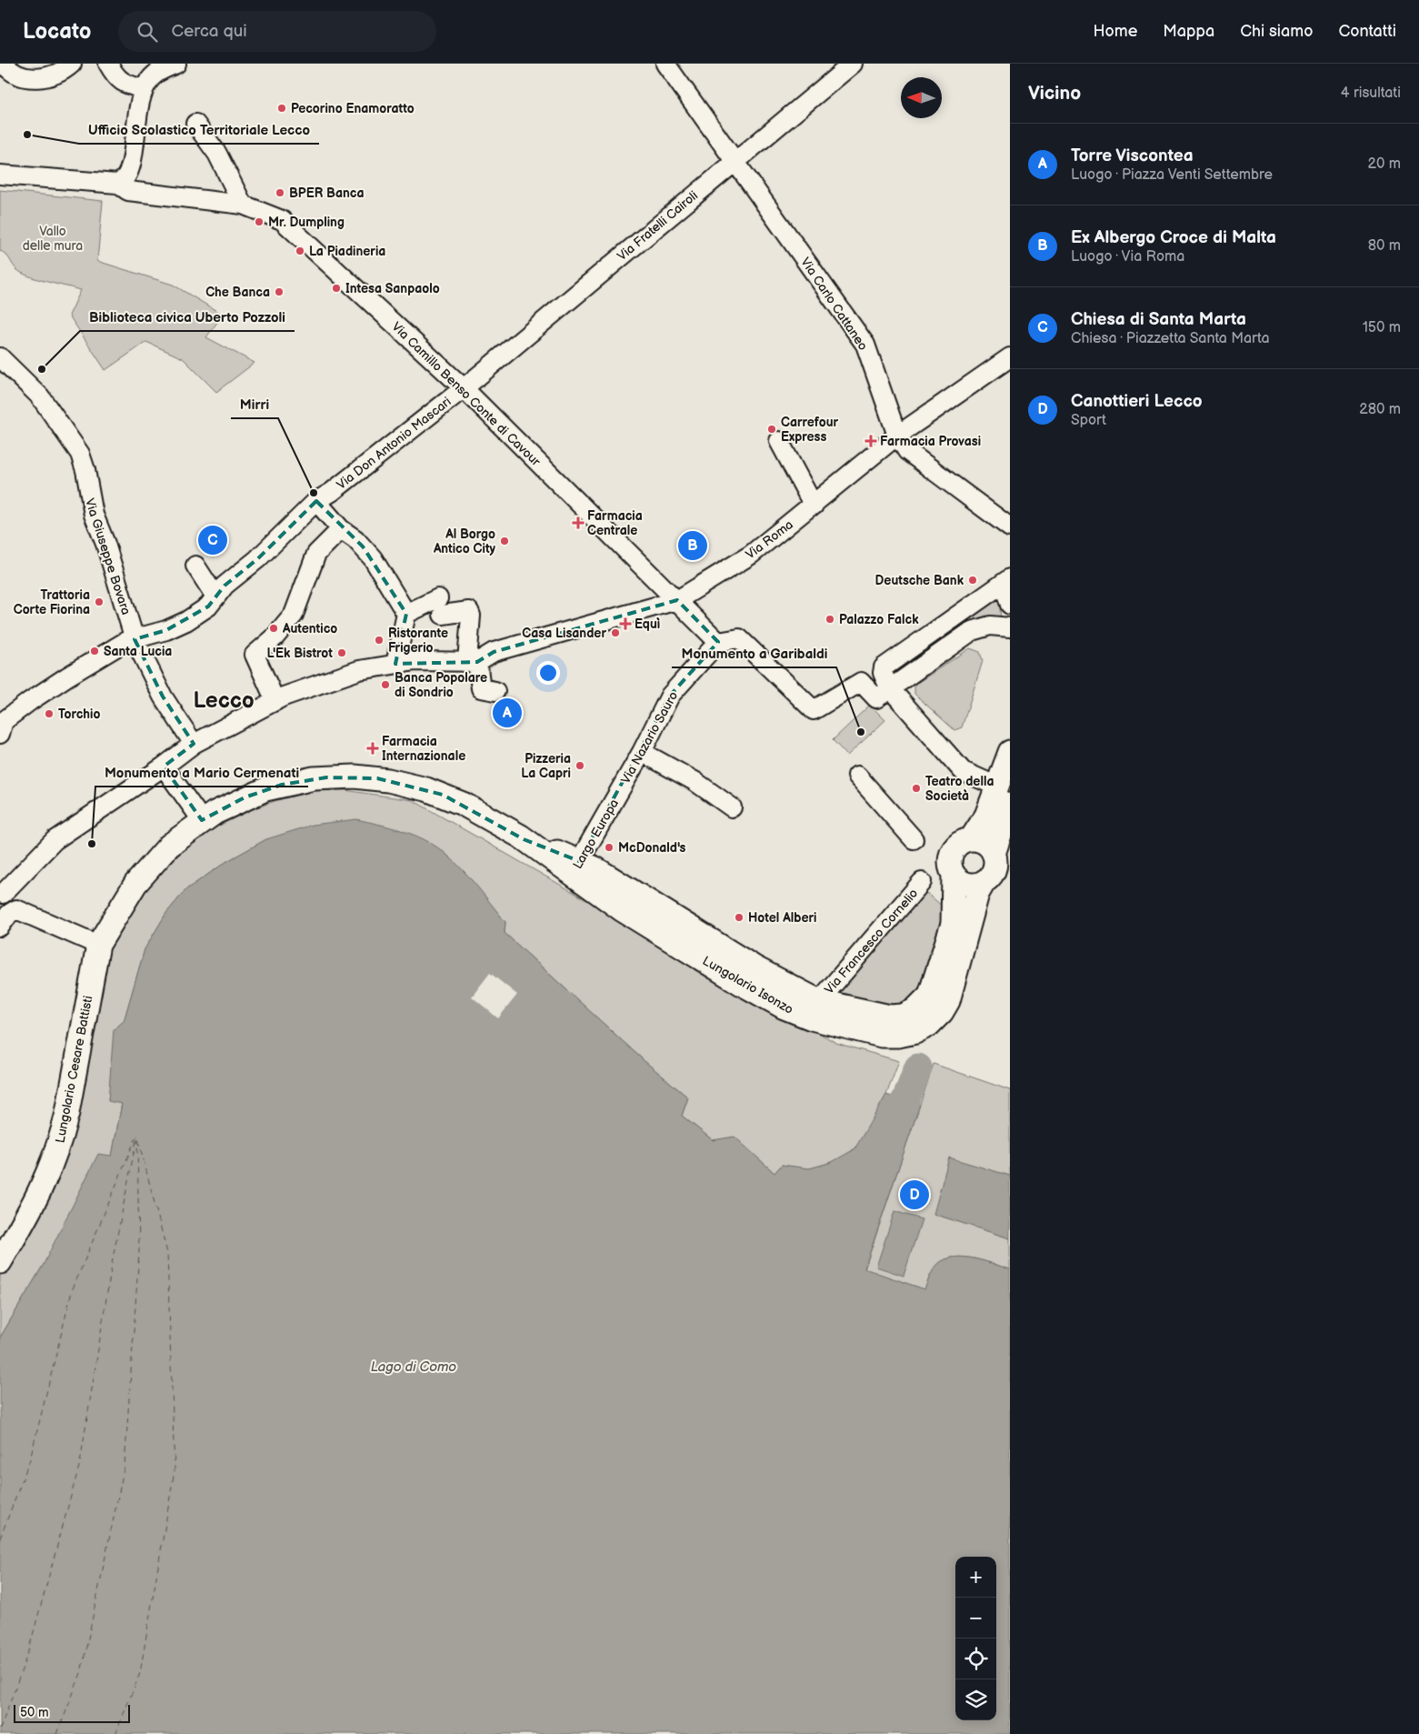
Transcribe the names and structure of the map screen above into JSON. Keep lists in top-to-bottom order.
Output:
{
  "streets": {
    "main road": ["Lungolario Isonzo", "Lungolario Cesare Battisti"],
    "street": [
      "Via Fratelli Cairoli",
      "Via Carlo Cattaneo",
      "Via Camillo Benso Conte di Cavour",
      "Via Don Antonio Mascari",
      "Via Roma",
      "Via Giuseppe Bovara",
      "Via Nazario Sauro",
      "Largo Europa",
      "Via Francesco Cornelio"
    ]
  },
  "crossings": [
    ["Via Fratelli Cairoli", "Via Carlo Cattaneo"],
    ["Via Fratelli Cairoli", "Via Camillo Benso Conte di Cavour"],
    ["Via Fratelli Cairoli", "Via Don Antonio Mascari"],
    ["Via Carlo Cattaneo", "Via Roma"],
    ["Via Camillo Benso Conte di Cavour", "Via Don Antonio Mascari"],
    ["Via Camillo Benso Conte di Cavour", "Via Roma"],
    ["Via Camillo Benso Conte di Cavour", "Via Nazario Sauro"],
    ["Via Don Antonio Mascari", "Via Giuseppe Bovara"],
    ["Via Nazario Sauro", "Largo Europa"],
    ["Largo Europa", "Lungolario Isonzo"],
    ["Via Francesco Cornelio", "Lungolario Isonzo"],
    ["Lungolario Isonzo", "Lungolario Cesare Battisti"]
  ],
  "districts": ["Lecco"],
  "water": ["Lago di Como"],
  "parks": ["Vallo delle mura"],
  "places": {
    "other": [
      "Pecorino Enamoratto",
      "Ufficio Scolastico Territoriale Lecco",
      "BPER Banca",
      "Mr. Dumpling",
      "La Piadineria",
      "Intesa Sanpaolo",
      "Che Banca",
      "Biblioteca civica Uberto Pozzoli",
      "Carrefour Express",
      "Mirri",
      "Al Borgo Antico City",
      "Deutsche Bank",
      "Trattoria Corte Fiorina",
      "Palazzo Falck",
      "Autentico",
      "Casa Lisander",
      "Ristorante Frigerio",
      "Santa Lucia",
      "L'Ek Bistrot",
      "Banca Popolare di Sondrio",
      "Torchio",
      "Monumento a Garibaldi",
      "Pizzeria La Capri",
      "Teatro della Società",
      "Monumento a Mario Cermenati",
      "McDonald's",
      "Hotel Alberi"
    ],
    "health": [
      "Farmacia Provasi",
      "Farmacia Centrale",
      "Equì",
      "Farmacia Internazionale"
    ]
  },
  "scale_bar": "50 m",
  "north": "left",
  "page": {
    "header": "Locato",
    "search": "Cerca qui",
    "nav": [
      "Home",
      "Mappa",
      "Chi siamo",
      "Contatti"
    ],
    "heading": ["Vicino", "4 risultati"],
    "list": [
      {
        "mark": "A",
        "name": "Torre Viscontea",
        "note": "Luogo · Piazza Venti Settembre",
        "value": "20 m"
      },
      {
        "mark": "B",
        "name": "Ex Albergo Croce di Malta",
        "note": "Luogo · Via Roma",
        "value": "80 m"
      },
      {
        "mark": "C",
        "name": "Chiesa di Santa Marta",
        "note": "Chiesa · Piazzetta Santa Marta",
        "value": "150 m"
      },
      {
        "mark": "D",
        "name": "Canottieri Lecco",
        "note": "Sport",
        "value": "280 m"
      }
    ],
    "pins": [
      "C",
      "B",
      "A",
      "D"
    ],
    "map_buttons": ["+", "−"],
    "scale": "50 m"
  }
}
